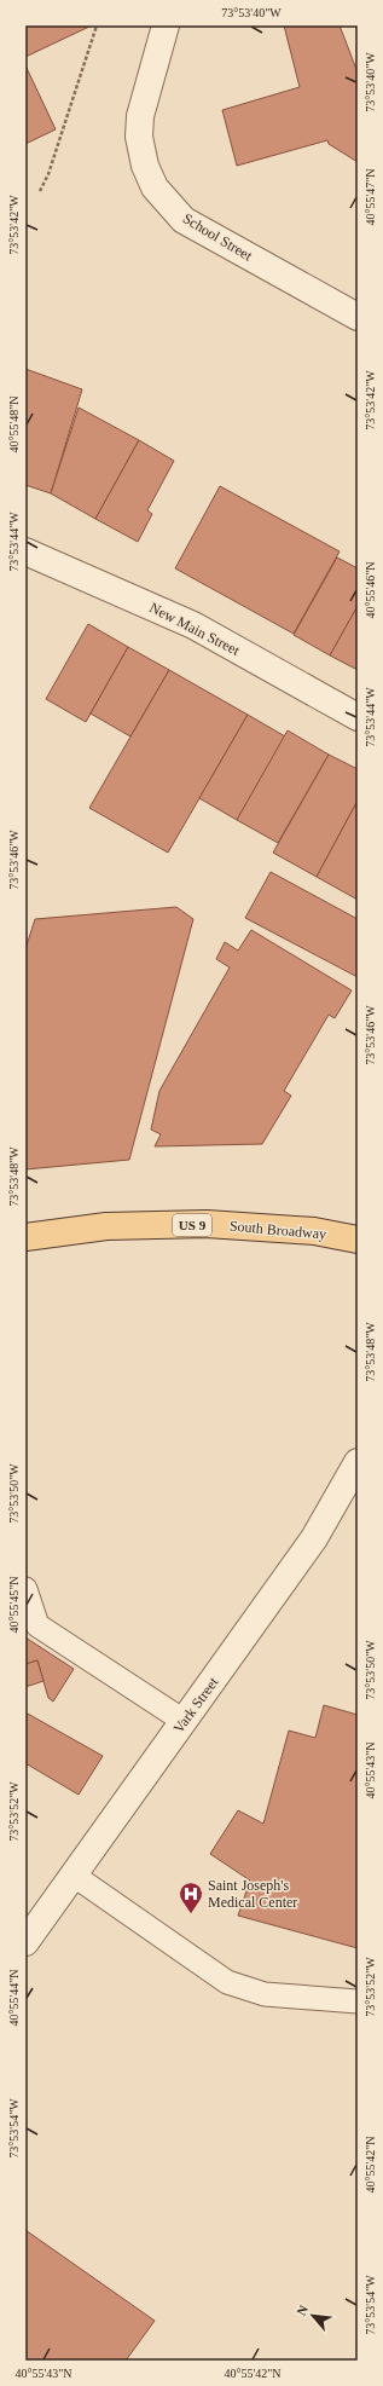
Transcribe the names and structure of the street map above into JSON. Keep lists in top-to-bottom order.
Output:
{
  "streets": {
    "main road": ["US 9", "South Broadway"],
    "street": ["School Street", "New Main Street", "Vark Street"]
  },
  "places": {
    "hospital": ["Saint Joseph's Medical Center"]
  },
  "north": "top left",
  "coordinates": [
    "73°53'40\"W",
    "40°55'47\"N",
    "73°53'42\"W",
    "40°55'48\"N",
    "73°53'44\"W",
    "40°55'46\"N",
    "73°53'46\"W",
    "73°53'48\"W",
    "73°53'50\"W",
    "40°55'45\"N",
    "40°55'43\"N",
    "73°53'52\"W",
    "40°55'44\"N",
    "73°53'54\"W",
    "40°55'42\"N"
  ]
}
